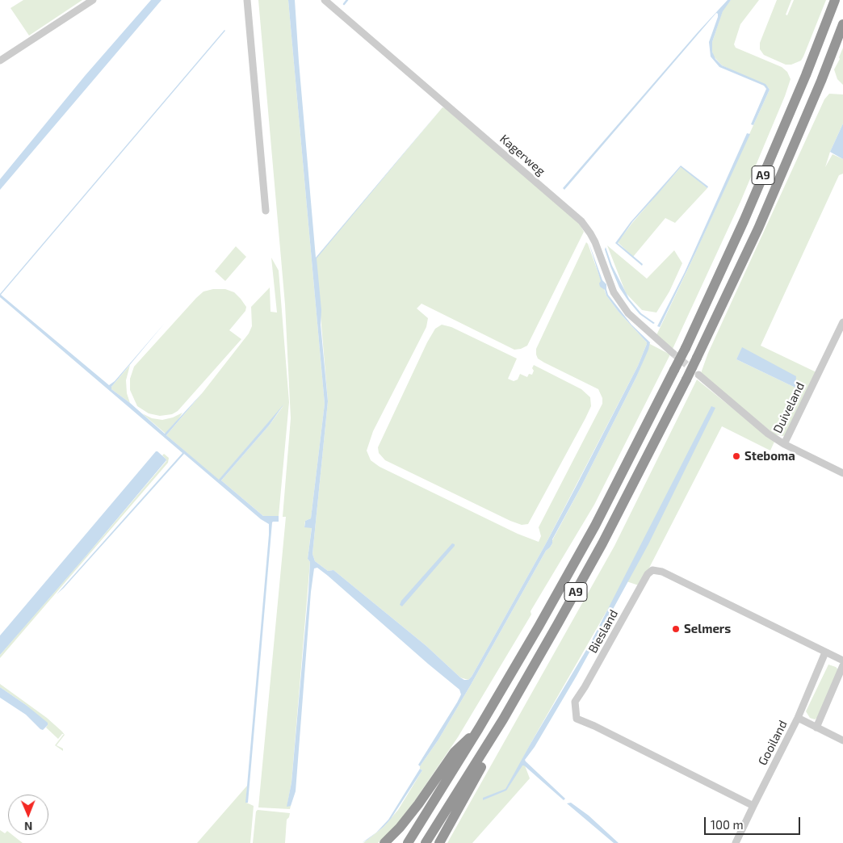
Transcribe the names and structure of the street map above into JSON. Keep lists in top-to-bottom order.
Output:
{
  "streets": {
    "highway": ["A9"],
    "street": [
      "Kagerweg",
      "Duiveland",
      "Biesland",
      "Gooiland"
    ]
  },
  "crossings": [
    ["Biesland", "Gooiland"]
  ],
  "places": ["Steboma", "Selmers"],
  "scale_bar": "100 m",
  "north": "bottom"
}
